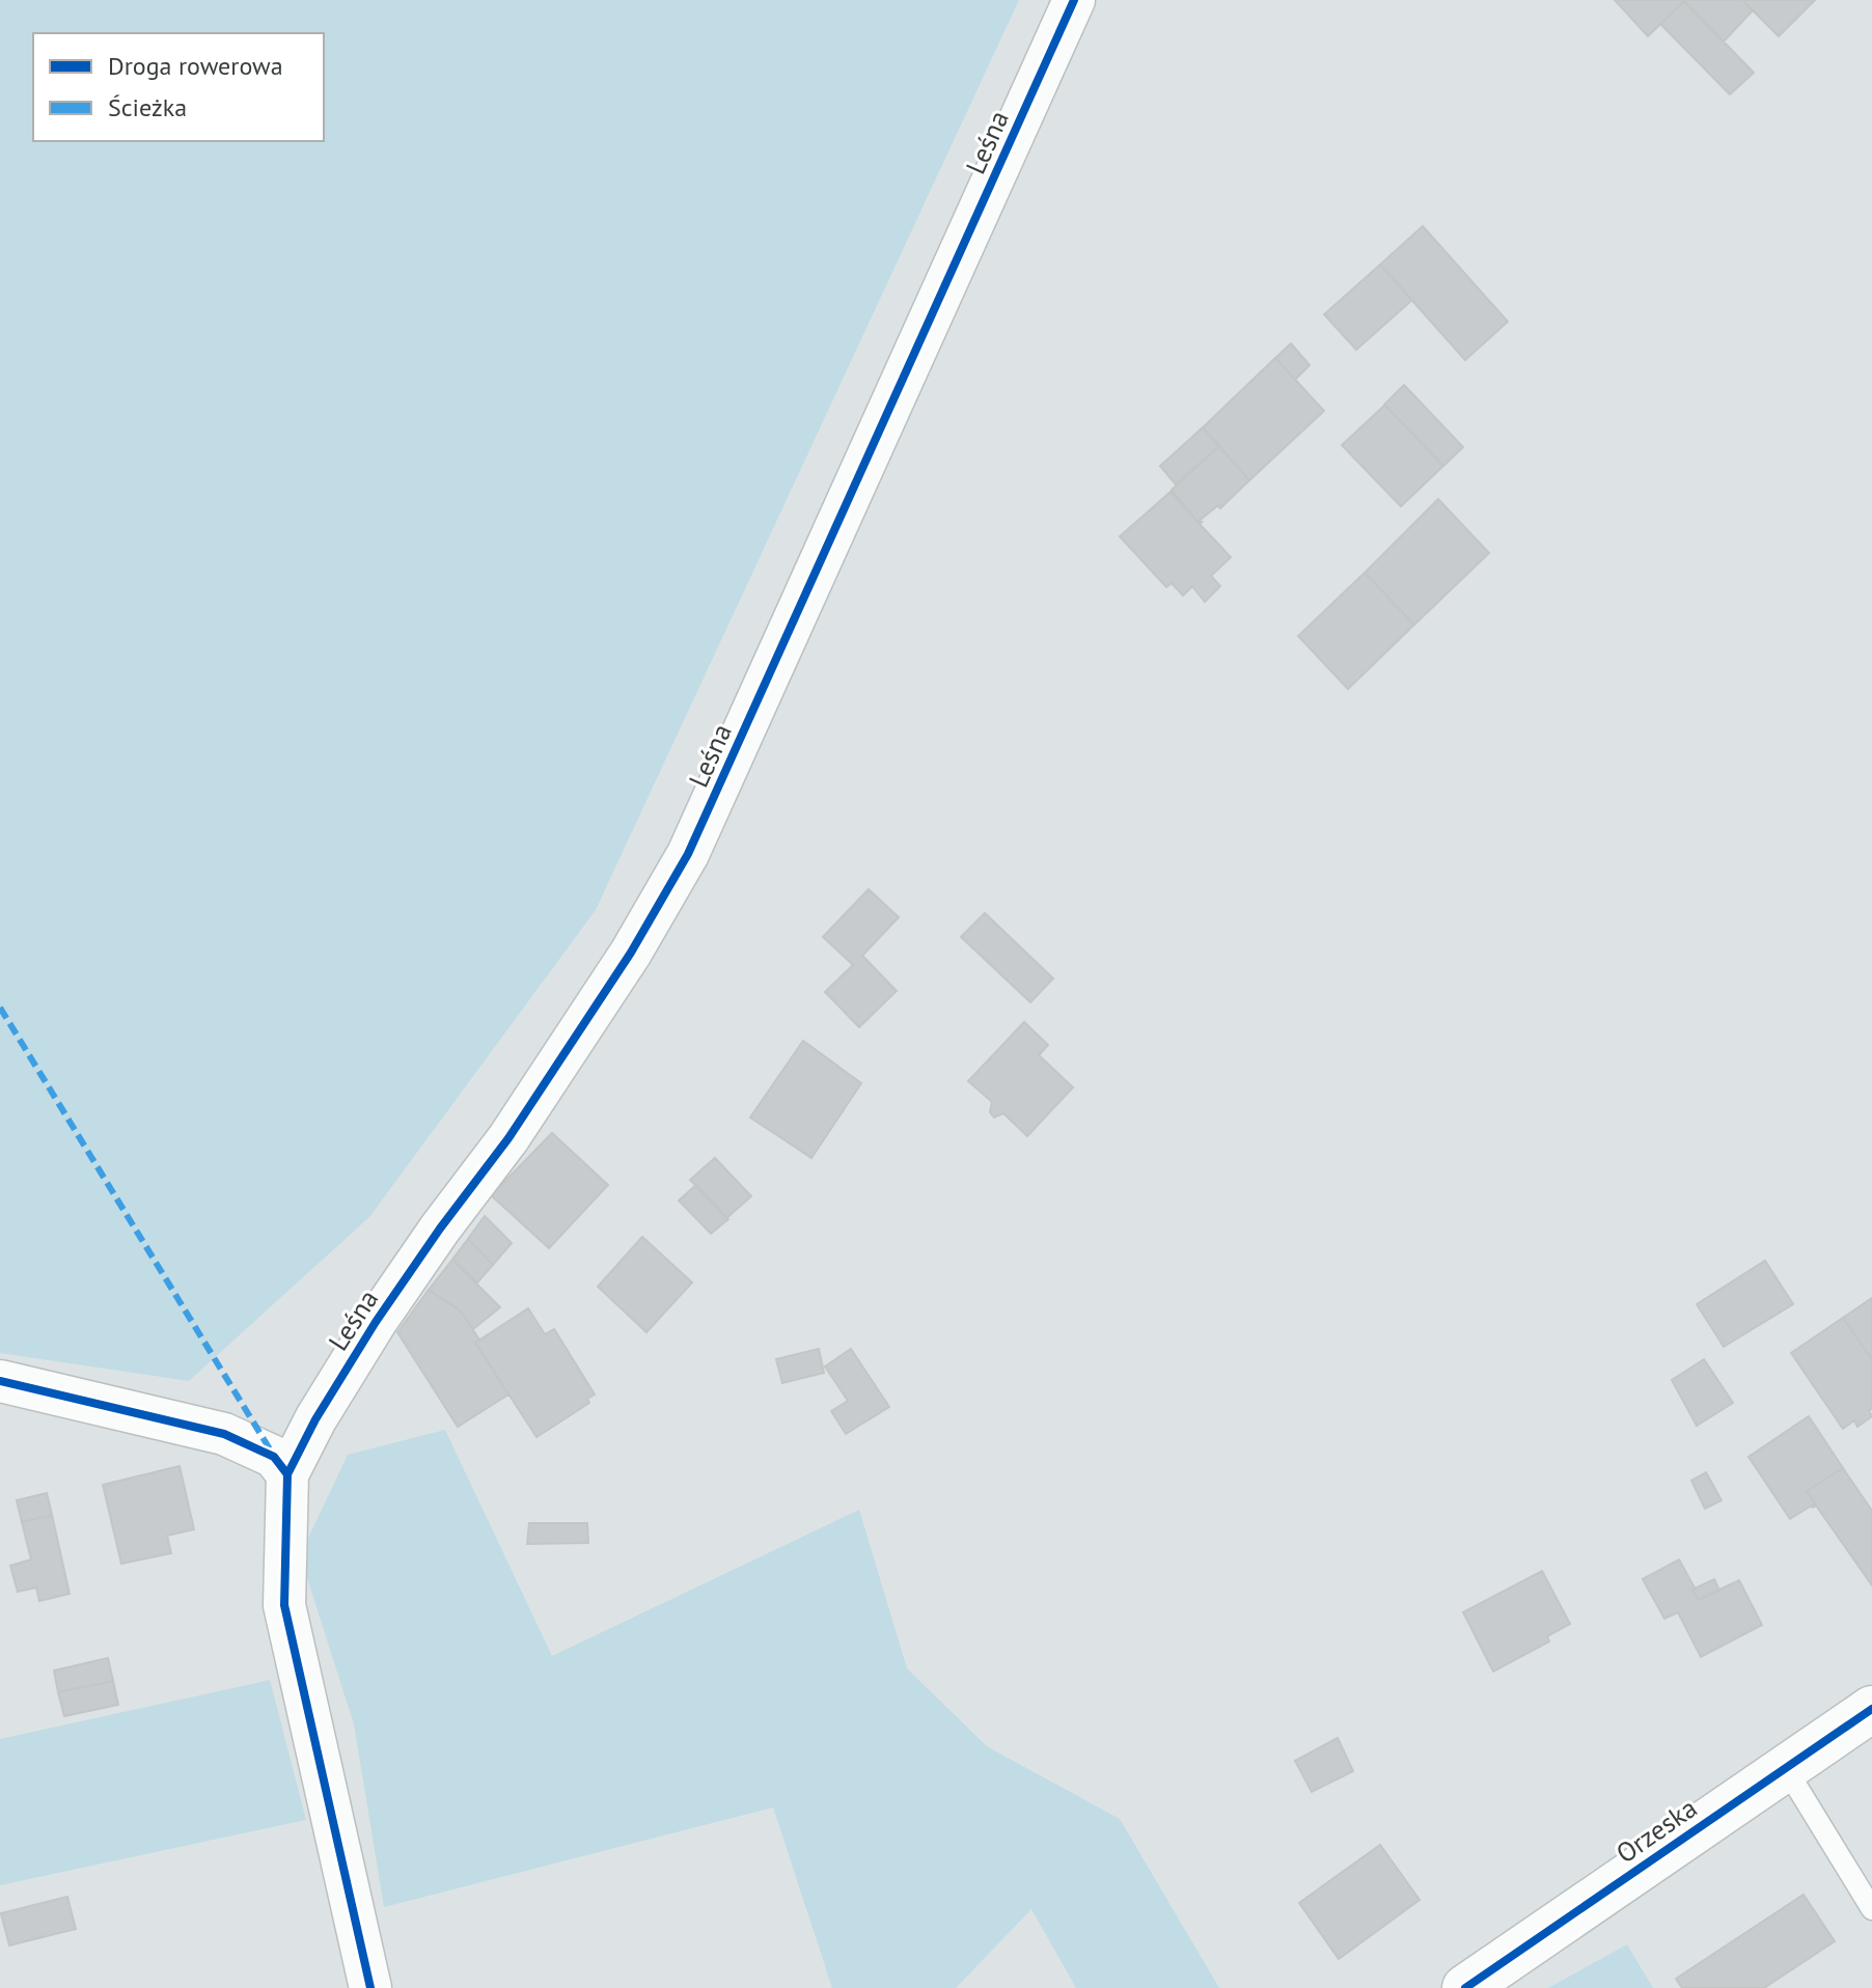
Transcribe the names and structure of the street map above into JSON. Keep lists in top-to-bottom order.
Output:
{
  "streets": {
    "street": ["Leśna", "Orzeska"]
  },
  "legend": ["Droga rowerowa", "Ścieżka"]
}
